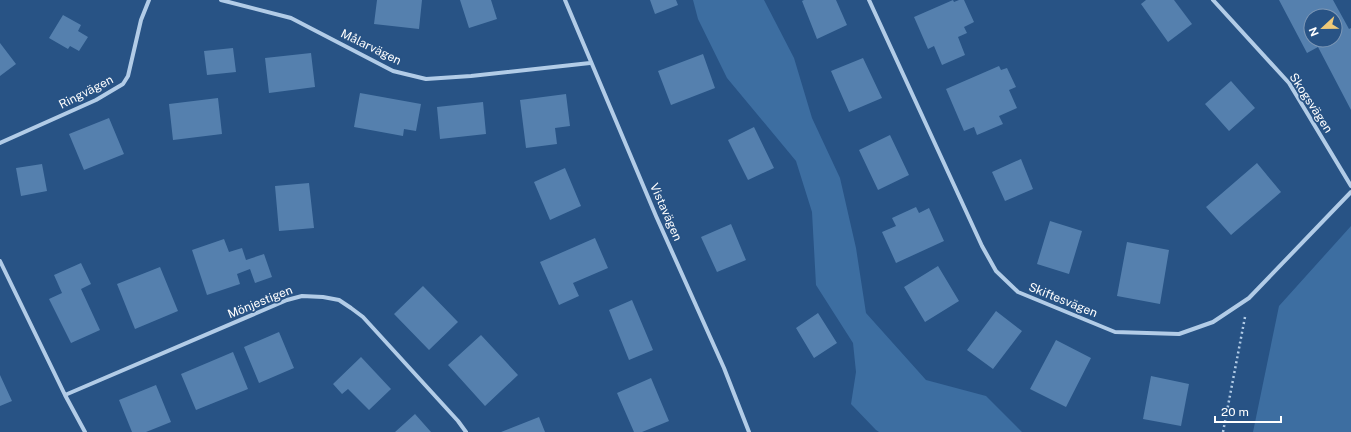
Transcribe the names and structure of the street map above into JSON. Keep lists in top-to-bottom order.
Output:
{
  "streets": {
    "street": [
      "Målarvägen",
      "Ringvägen",
      "Skogsvägen",
      "Vistavägen",
      "Skiftesvägen",
      "Mönjestigen"
    ]
  },
  "crossings": [
    ["Målarvägen", "Vistavägen"]
  ],
  "scale_bar": "20 m",
  "north": "left"
}
